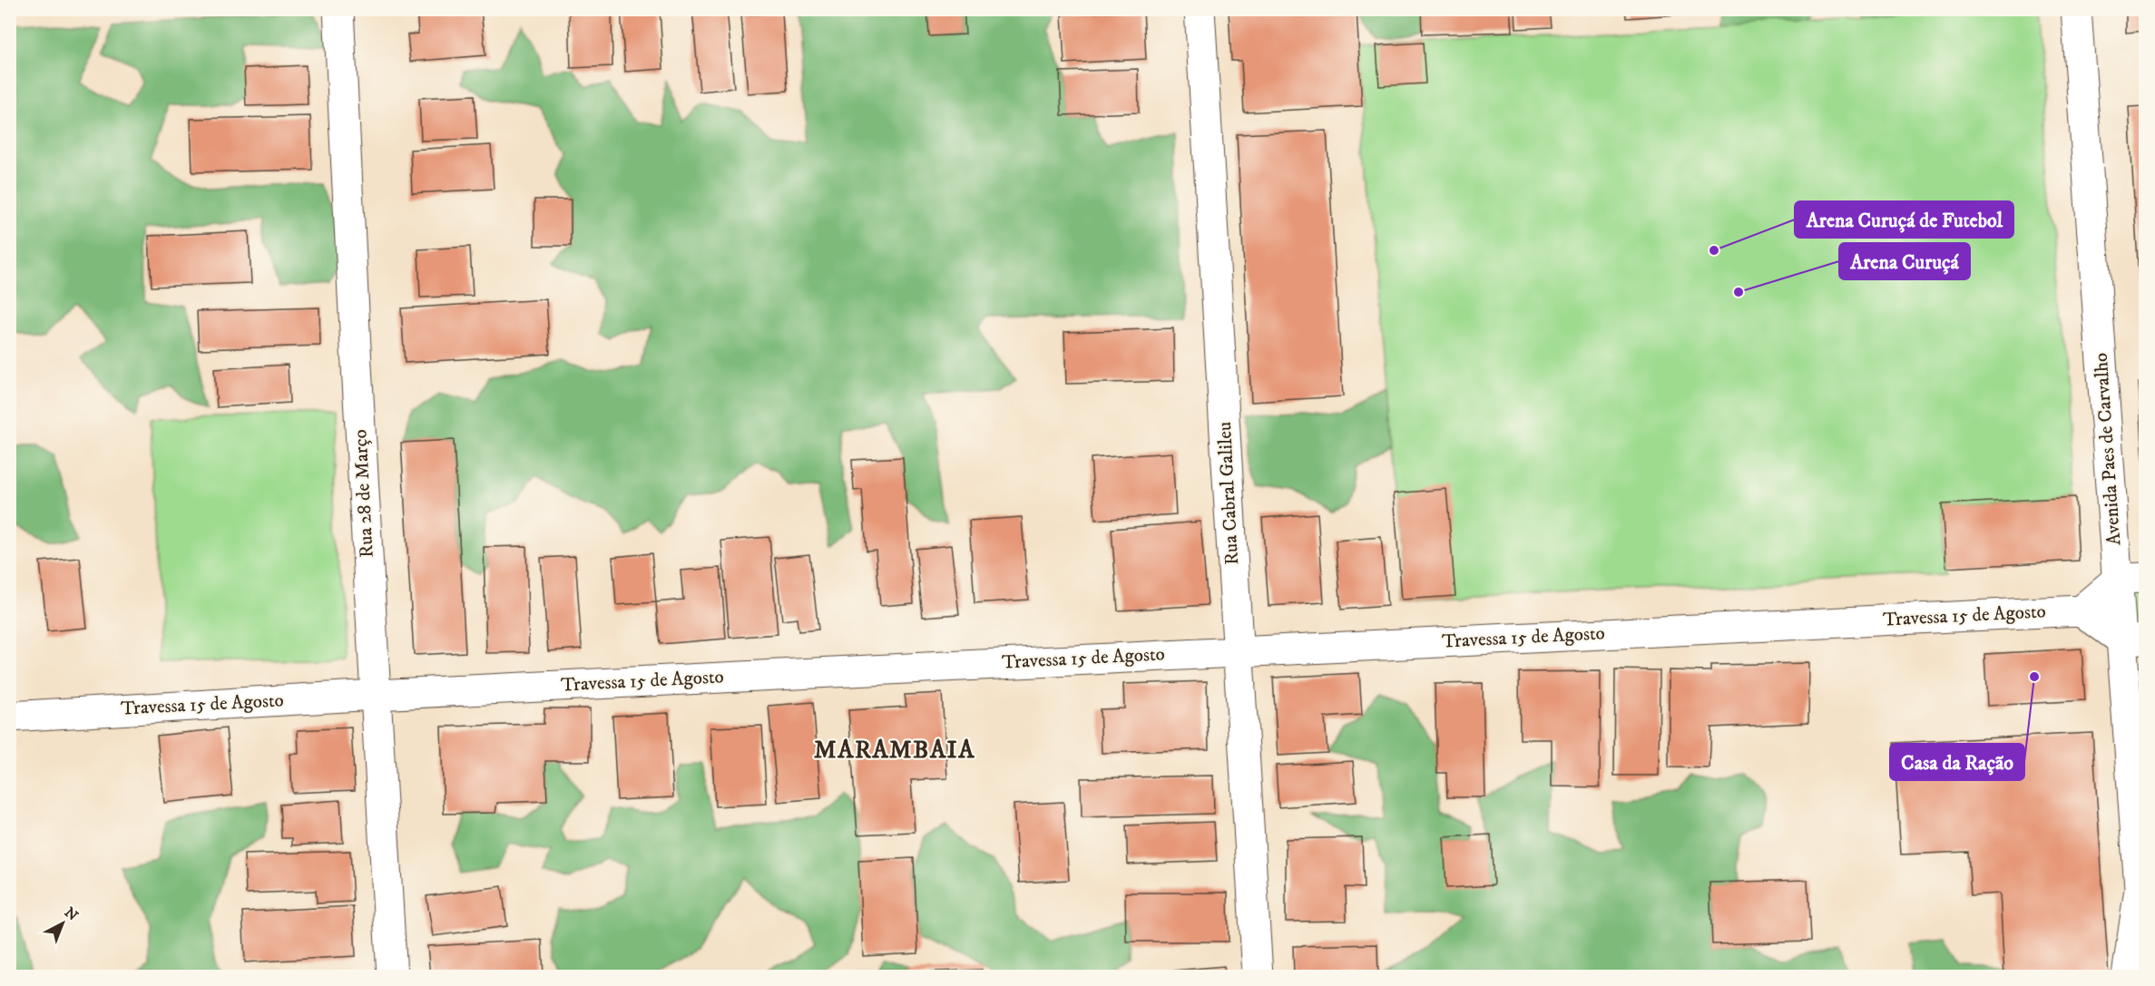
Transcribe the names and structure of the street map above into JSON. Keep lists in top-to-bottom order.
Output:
{
  "streets": {
    "street": [
      "Avenida Paes de Carvalho",
      "Rua 28 de Março",
      "Rua Cabral Galileu",
      "Travessa 15 de Agosto"
    ]
  },
  "crossings": [
    ["Rua 28 de Março", "Travessa 15 de Agosto"],
    ["Rua Cabral Galileu", "Travessa 15 de Agosto"]
  ],
  "districts": ["MARAMBAIA"],
  "places": ["Arena Curuçá de Futebol", "Arena Curuçá", "Casa da Ração"],
  "north": "top right"
}
